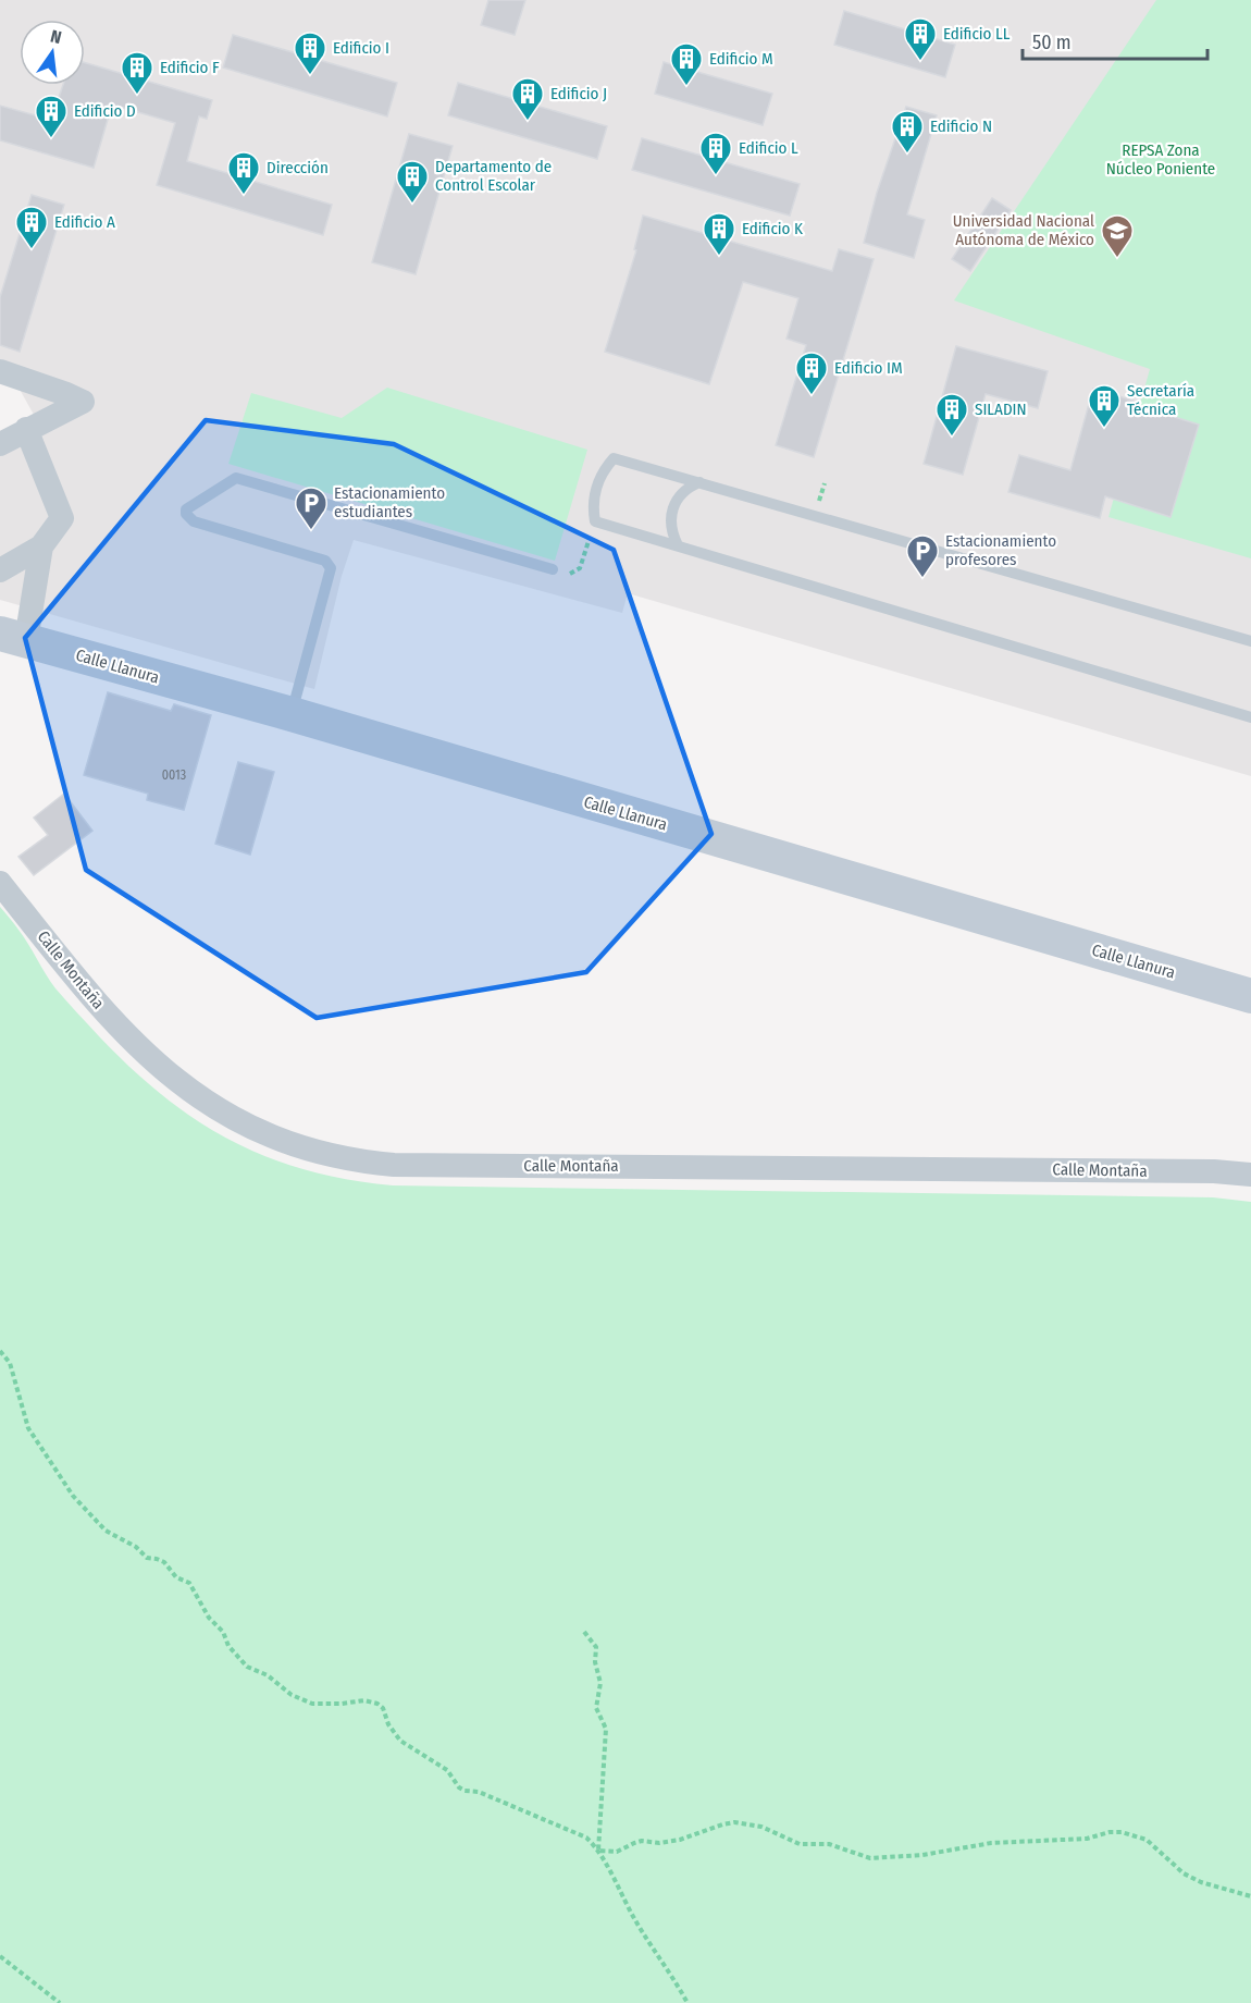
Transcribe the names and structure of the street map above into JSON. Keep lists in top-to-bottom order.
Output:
{
  "streets": {
    "street": ["Calle Llanura", "Calle Montaña"]
  },
  "parks": ["REPSA Zona Núcleo Poniente"],
  "places": {
    "building": [
      "Edificio LL",
      "Edificio I",
      "Edificio M",
      "Edificio F",
      "Edificio J",
      "Edificio D",
      "Edificio N",
      "Edificio L",
      "Dirección",
      "Departamento de Control Escolar",
      "Edificio A",
      "Edificio K",
      "Edificio IM",
      "Secretaría Técnica",
      "SILADIN"
    ],
    "school or university": ["Universidad Nacional Autónoma de México"],
    "parking": ["Estacionamiento estudiantes", "Estacionamiento profesores"]
  },
  "house_numbers": ["0013"],
  "scale_bar": "50 m",
  "north": "top"
}
